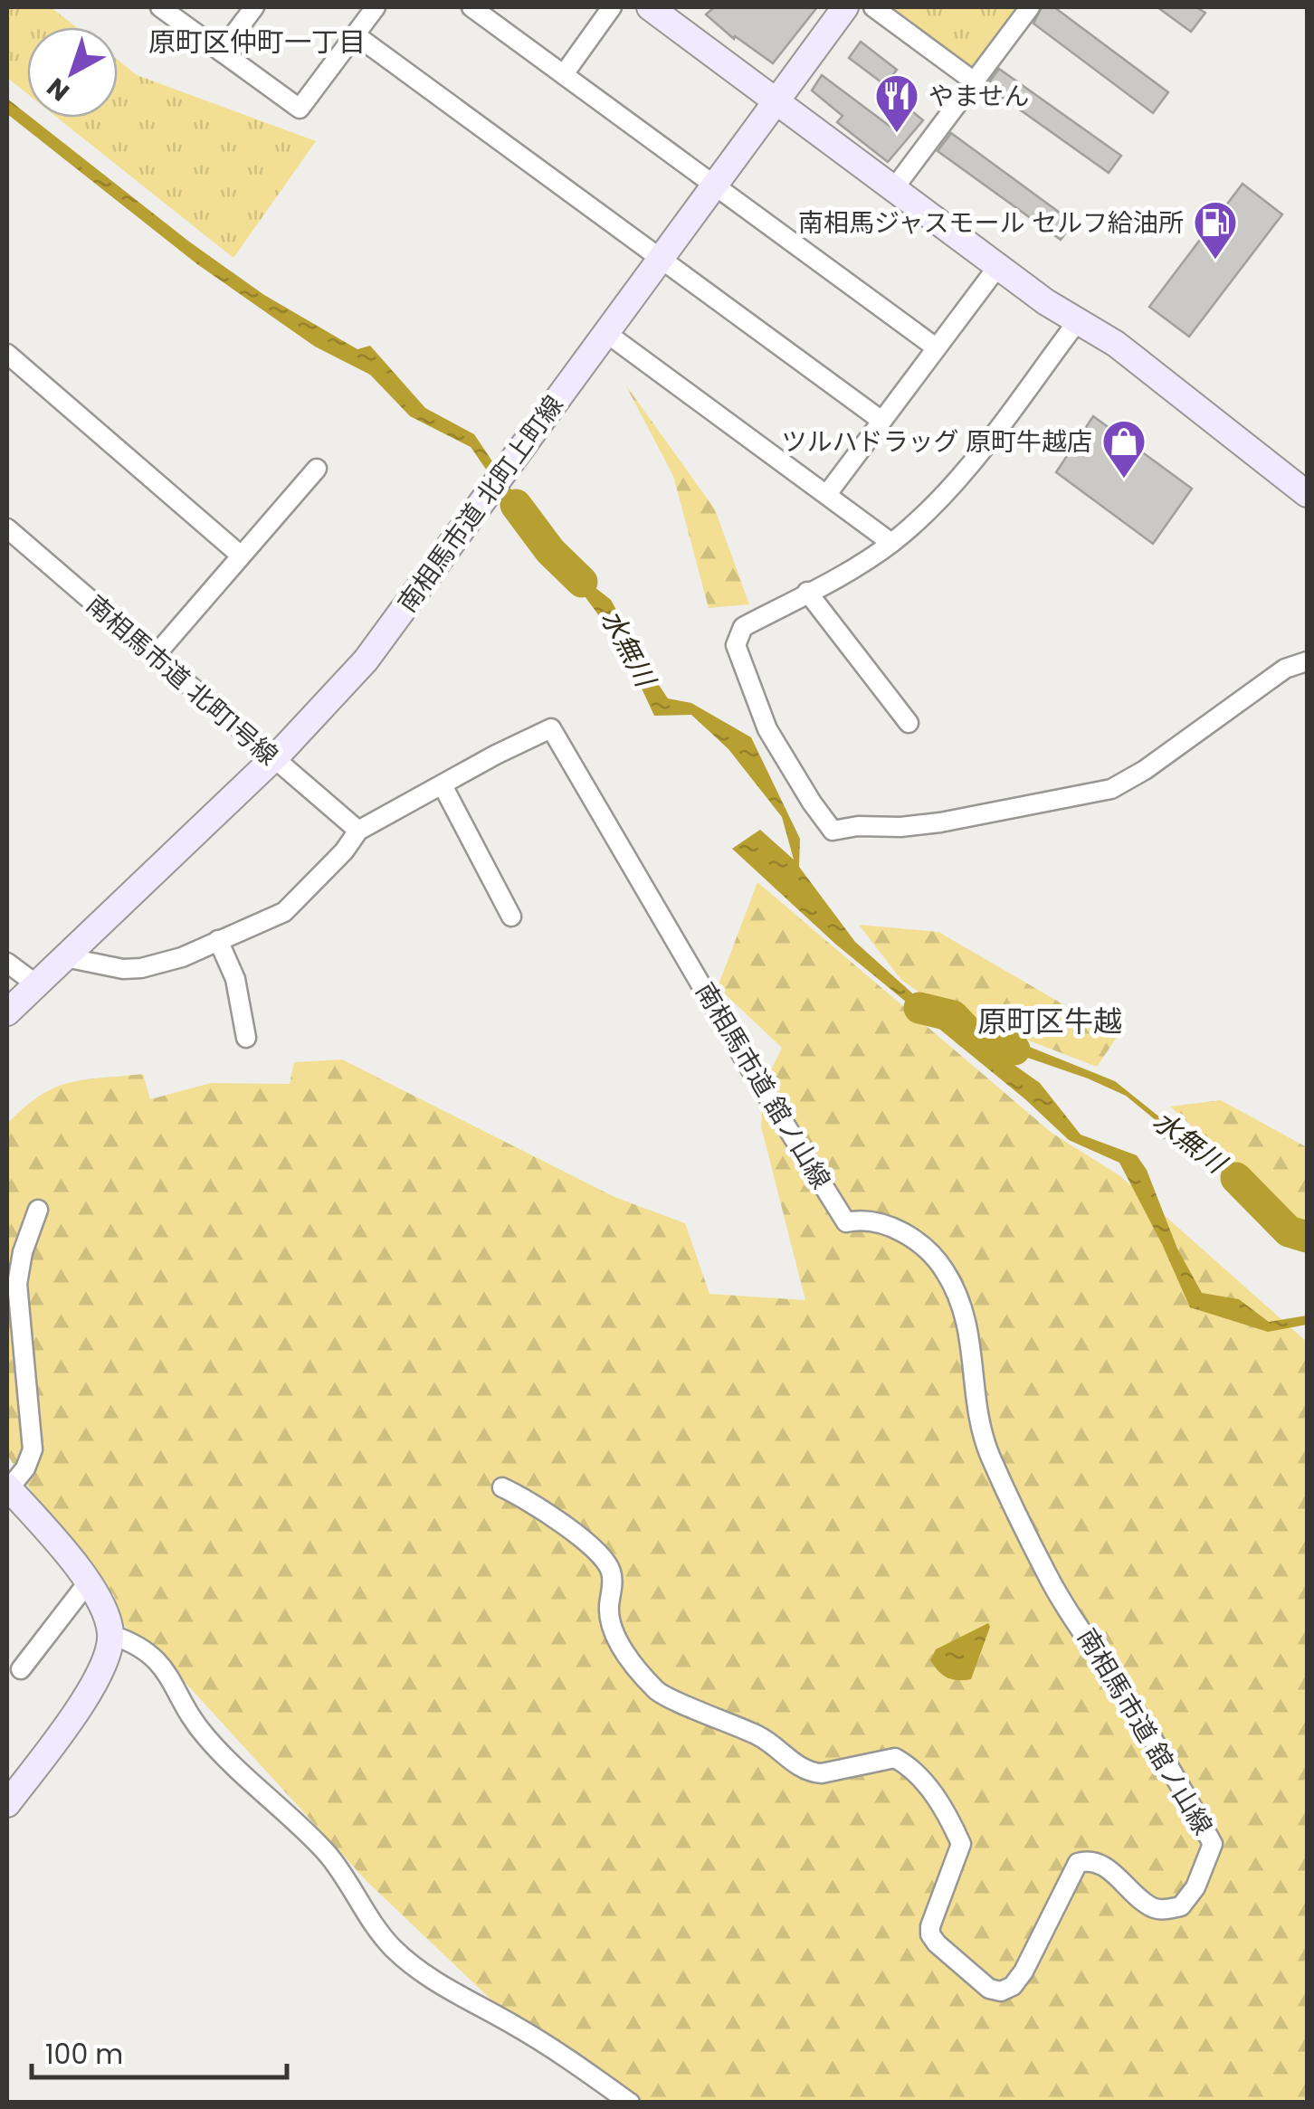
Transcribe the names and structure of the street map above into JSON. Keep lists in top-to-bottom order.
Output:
{
  "streets": {
    "street": ["南相馬市道 北町上町線", "南相馬市道 北町1号線", "南相馬市道 舘ノ山線"]
  },
  "crossings": [
    ["南相馬市道 北町上町線", "南相馬市道 北町1号線"]
  ],
  "districts": ["原町区仲町一丁目", "原町区牛越"],
  "water": ["水無川"],
  "places": {
    "restaurant": ["やません"],
    "fuel station": ["南相馬ジャスモール セルフ給油所"],
    "shop": ["ツルハドラッグ 原町牛越店"]
  },
  "scale_bar": "100 m",
  "north": "bottom left"
}
